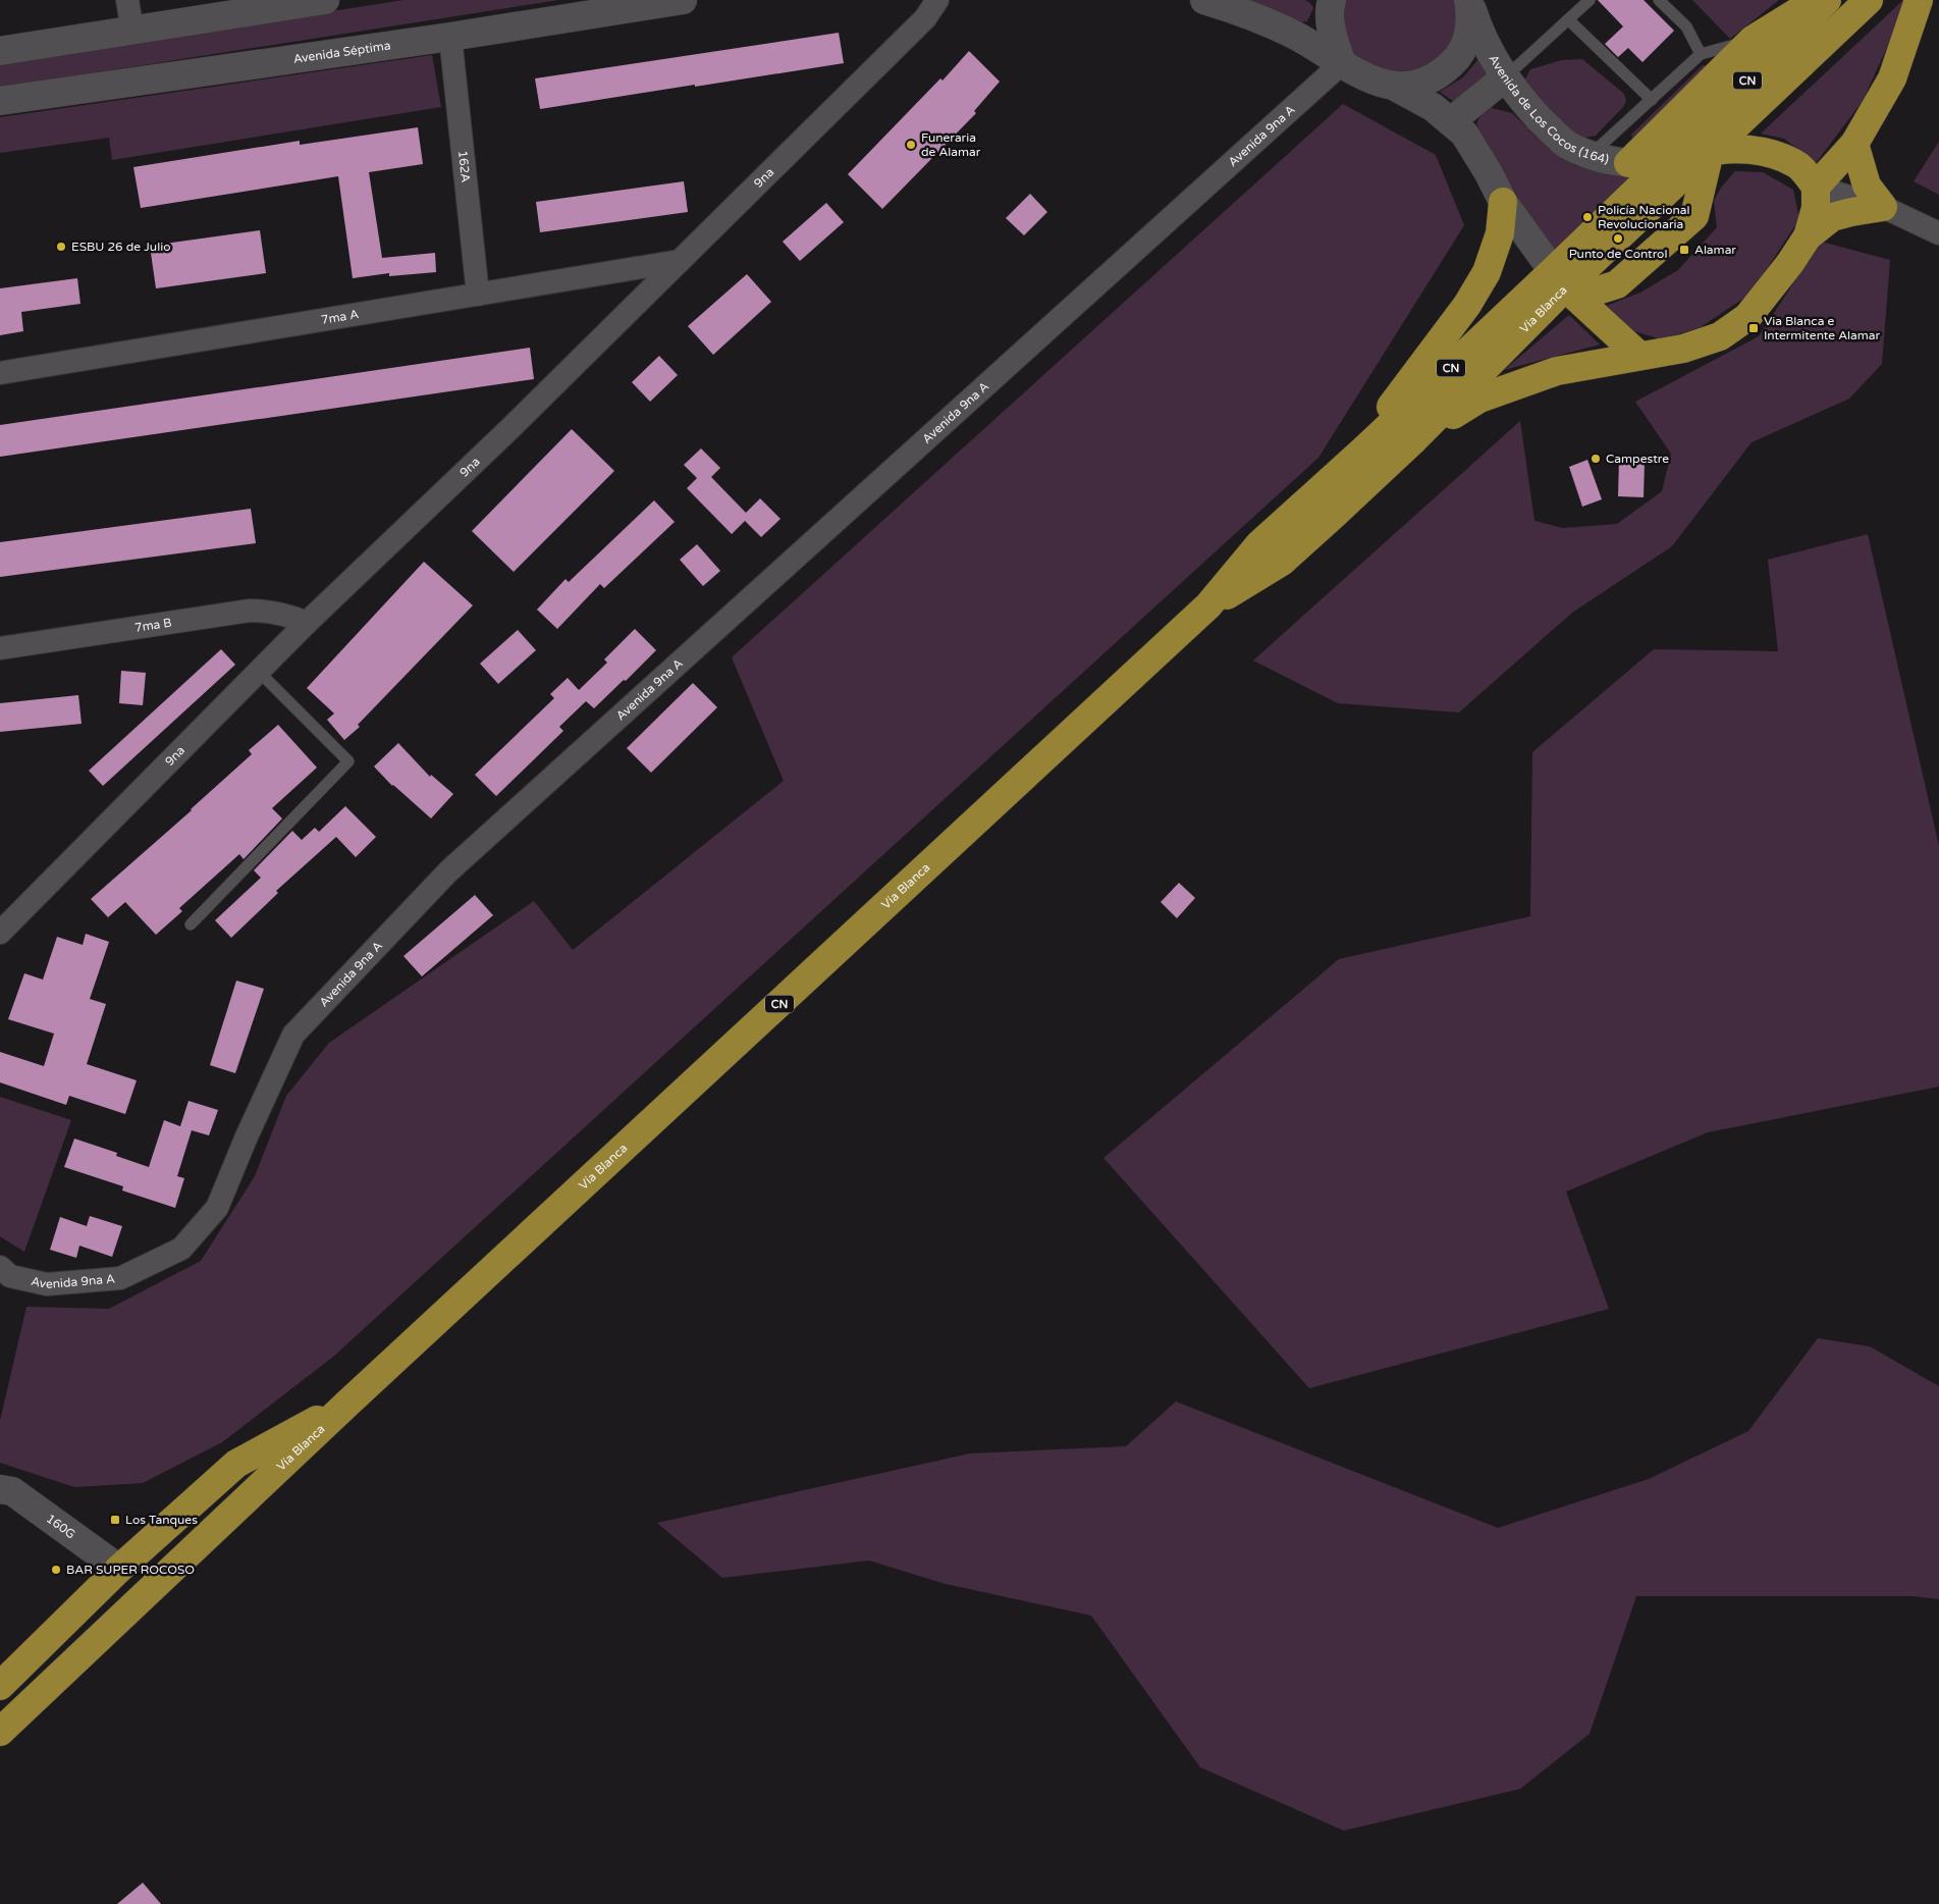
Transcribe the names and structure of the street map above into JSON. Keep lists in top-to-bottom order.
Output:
{
  "streets": {
    "highway": ["CN", "Vía Blanca"],
    "main road": ["Avenida Séptima", "Avenida de Los Cocos (164)", "160G"],
    "street": [
      "Avenida 9na A",
      "162A",
      "9na",
      "7ma A",
      "7ma B"
    ]
  },
  "crossings": [
    ["Avenida Séptima", "162A"],
    ["Avenida de Los Cocos (164)", "Vía Blanca"],
    ["162A", "7ma A"],
    ["9na", "7ma A"],
    ["9na", "7ma B"]
  ],
  "places": {
    "other": [
      "Funeraria de Alamar",
      "Policía Nacional Revolucionaria",
      "Punto de Control",
      "ESBU 26 de Julio",
      "Campestre",
      "BAR SUPER ROCOSO"
    ],
    "transit": ["Alamar", "Via Blanca e Intermitente Alamar", "Los Tanques"]
  }
}
